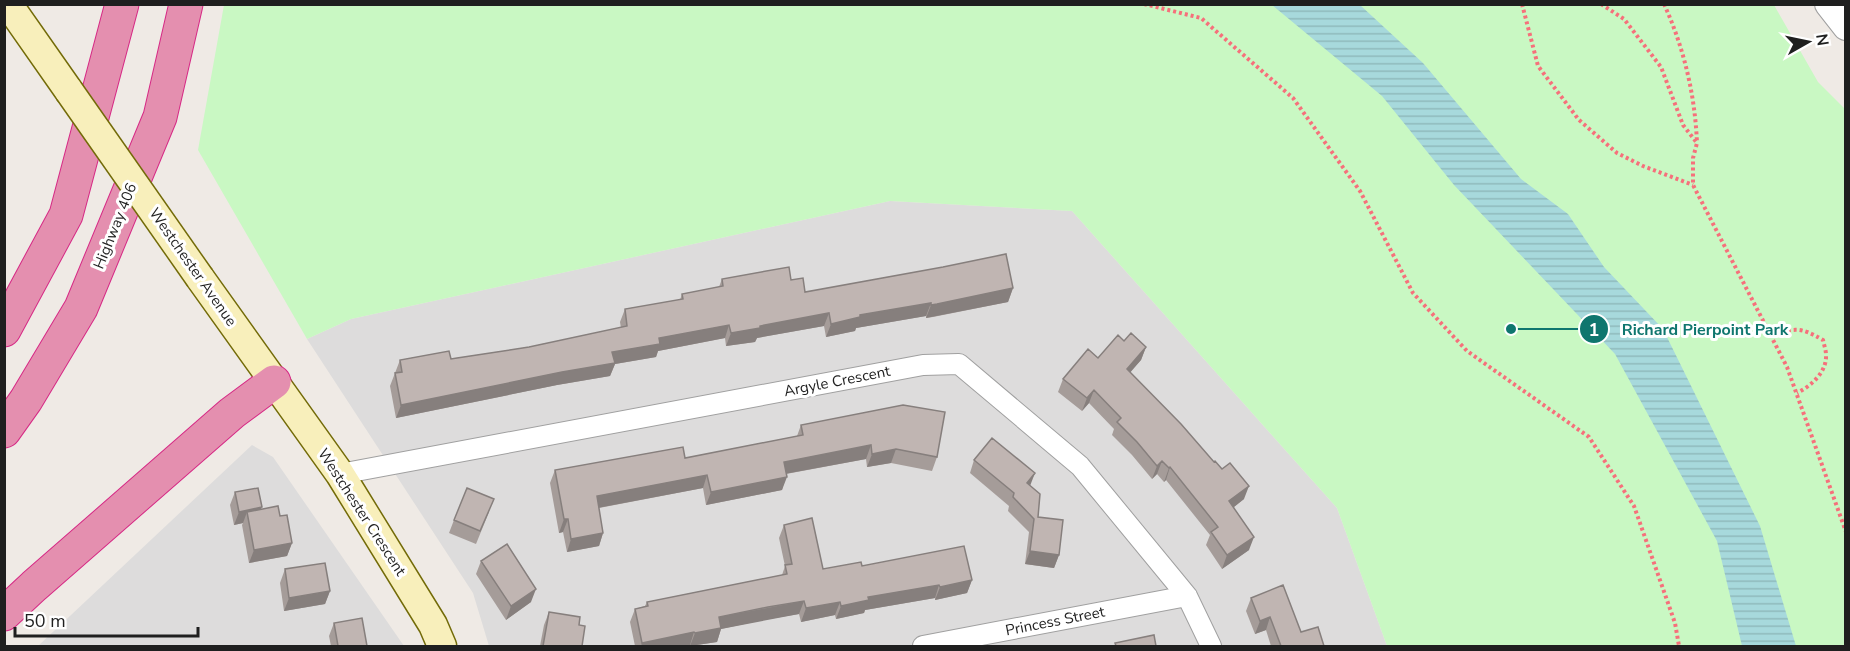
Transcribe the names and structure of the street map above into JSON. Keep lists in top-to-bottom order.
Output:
{
  "streets": {
    "highway": ["Highway 406"],
    "main road": ["Westchester Avenue", "Westchester Crescent"],
    "street": ["Argyle Crescent", "Princess Street"]
  },
  "crossings": [
    ["Westchester Avenue", "Westchester Crescent"],
    ["Argyle Crescent", "Westchester Crescent"],
    ["Argyle Crescent", "Princess Street"]
  ],
  "places": ["Richard Pierpoint Park"],
  "scale_bar": "50 m",
  "north": "right"
}
